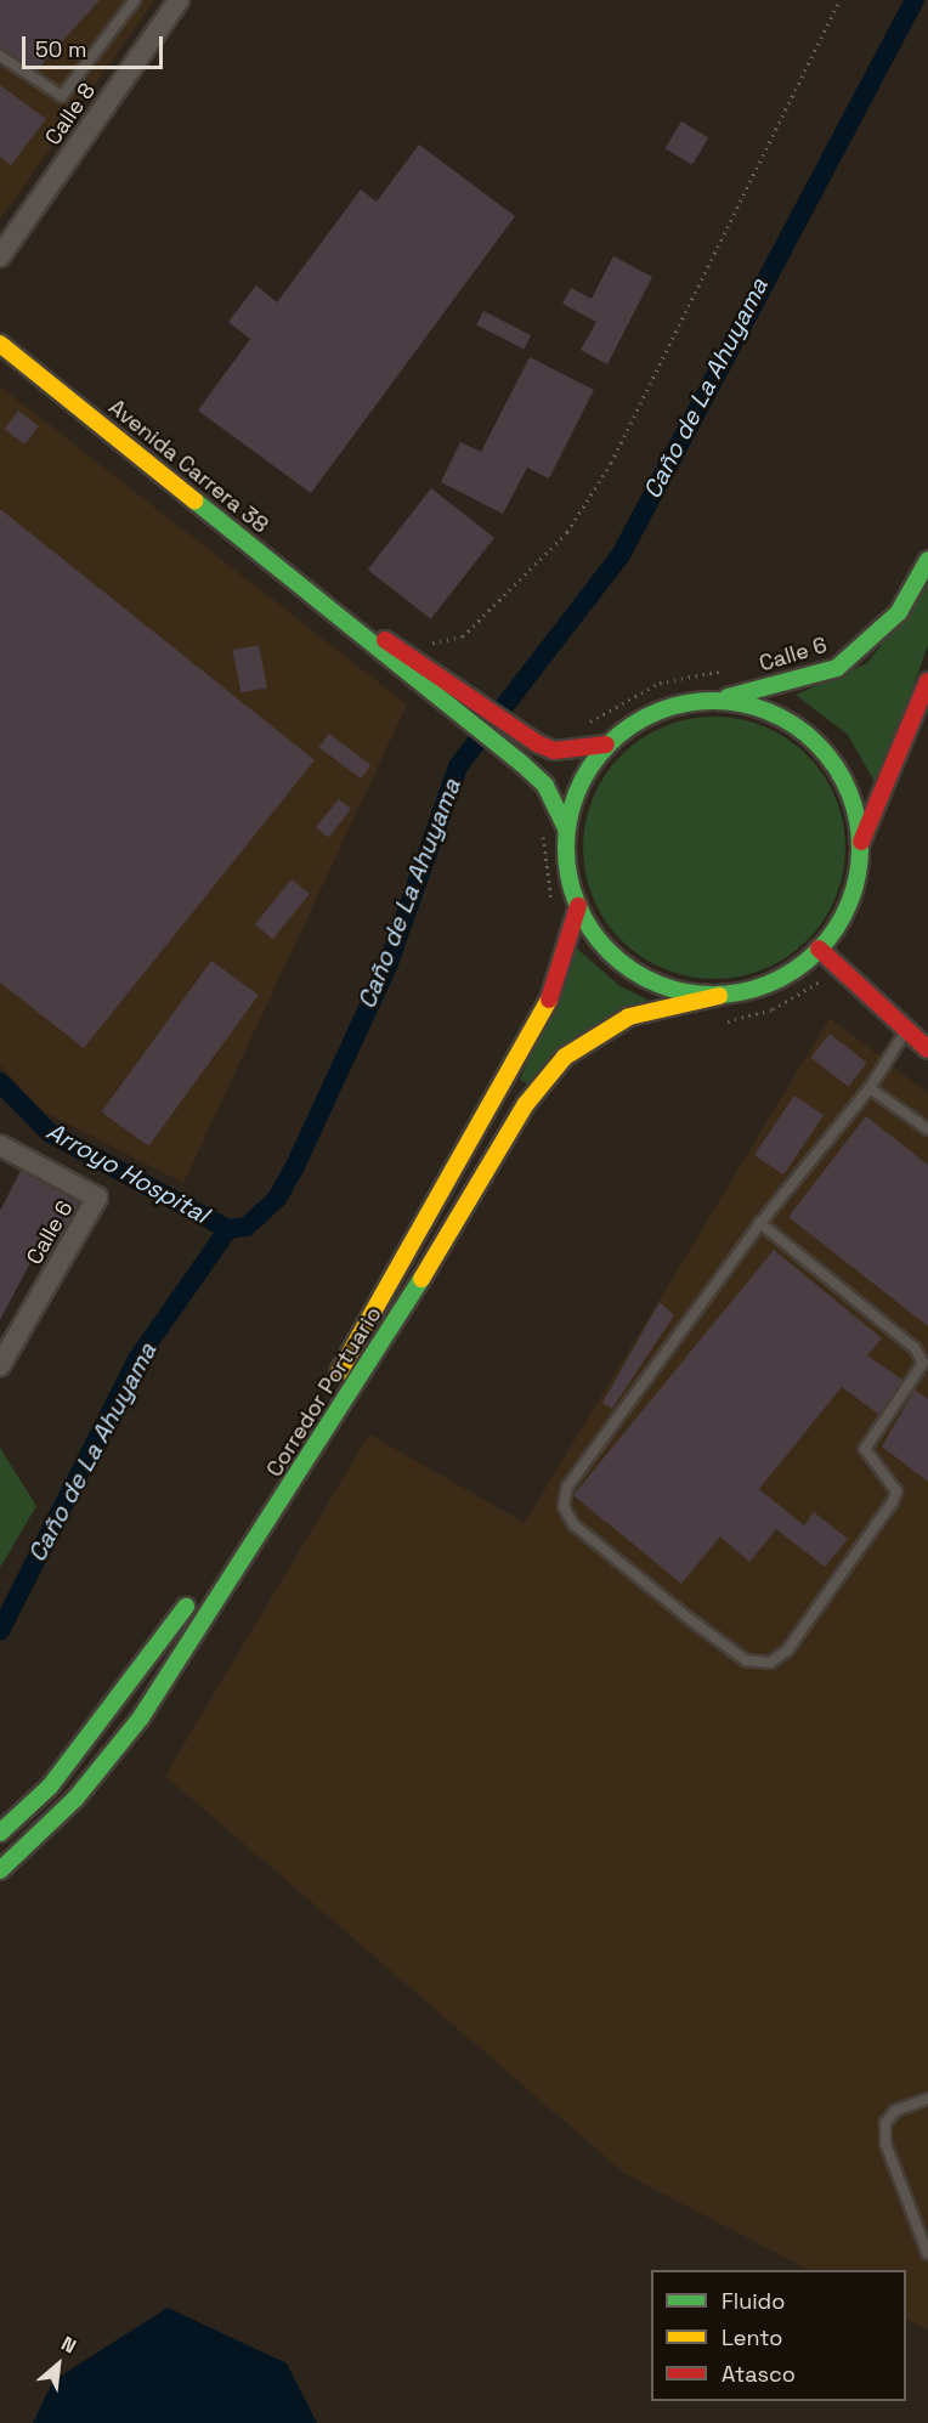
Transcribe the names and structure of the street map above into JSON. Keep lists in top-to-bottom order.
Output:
{
  "streets": {
    "main road": ["Avenida Carrera 38", "Calle 6", "Corredor Portuario"],
    "street": ["Calle 8"]
  },
  "crossings": [
    ["Avenida Carrera 38", "Calle 6"]
  ],
  "water": ["Caño de La Ahuyama", "Arroyo Hospital"],
  "legend": ["Fluido", "Lento", "Atasco"],
  "scale_bar": "50 m",
  "north": "top right"
}
